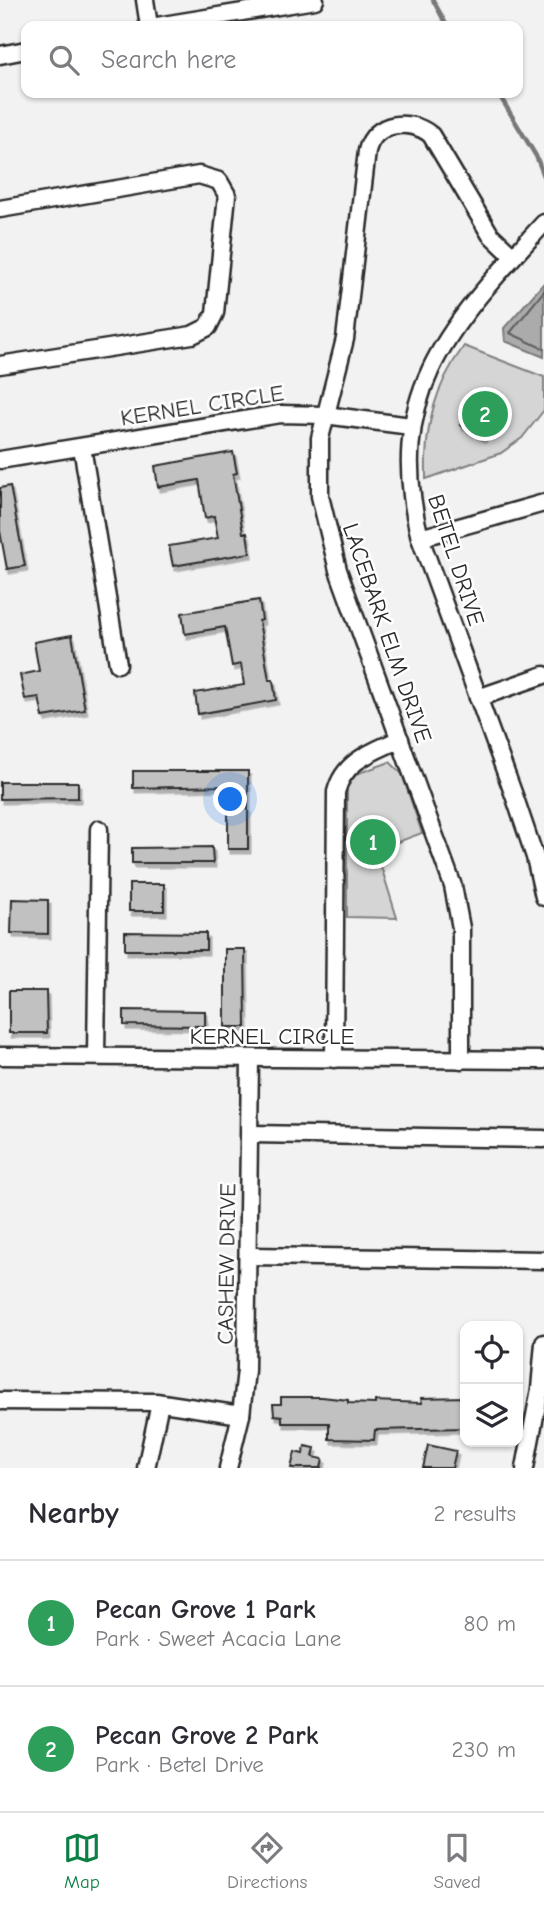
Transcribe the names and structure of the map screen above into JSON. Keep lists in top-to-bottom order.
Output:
{
  "streets": {
    "street": [
      "KERNEL CIRCLE",
      "BETEL DRIVE",
      "LACEBARK ELM DRIVE",
      "CASHEW DRIVE"
    ]
  },
  "crossings": [
    ["KERNEL CIRCLE", "BETEL DRIVE"],
    ["KERNEL CIRCLE", "LACEBARK ELM DRIVE"],
    ["KERNEL CIRCLE", "CASHEW DRIVE"],
    ["BETEL DRIVE", "LACEBARK ELM DRIVE"]
  ],
  "page": {
    "search": "Search here",
    "pins": ["2", "1"],
    "heading": ["Nearby", "2 results"],
    "list": [
      {
        "mark": "1",
        "name": "Pecan Grove 1 Park",
        "note": "Park · Sweet Acacia Lane",
        "value": "80 m"
      },
      {
        "mark": "2",
        "name": "Pecan Grove 2 Park",
        "note": "Park · Betel Drive",
        "value": "230 m"
      }
    ],
    "nav": ["Map", "Directions", "Saved"]
  }
}
